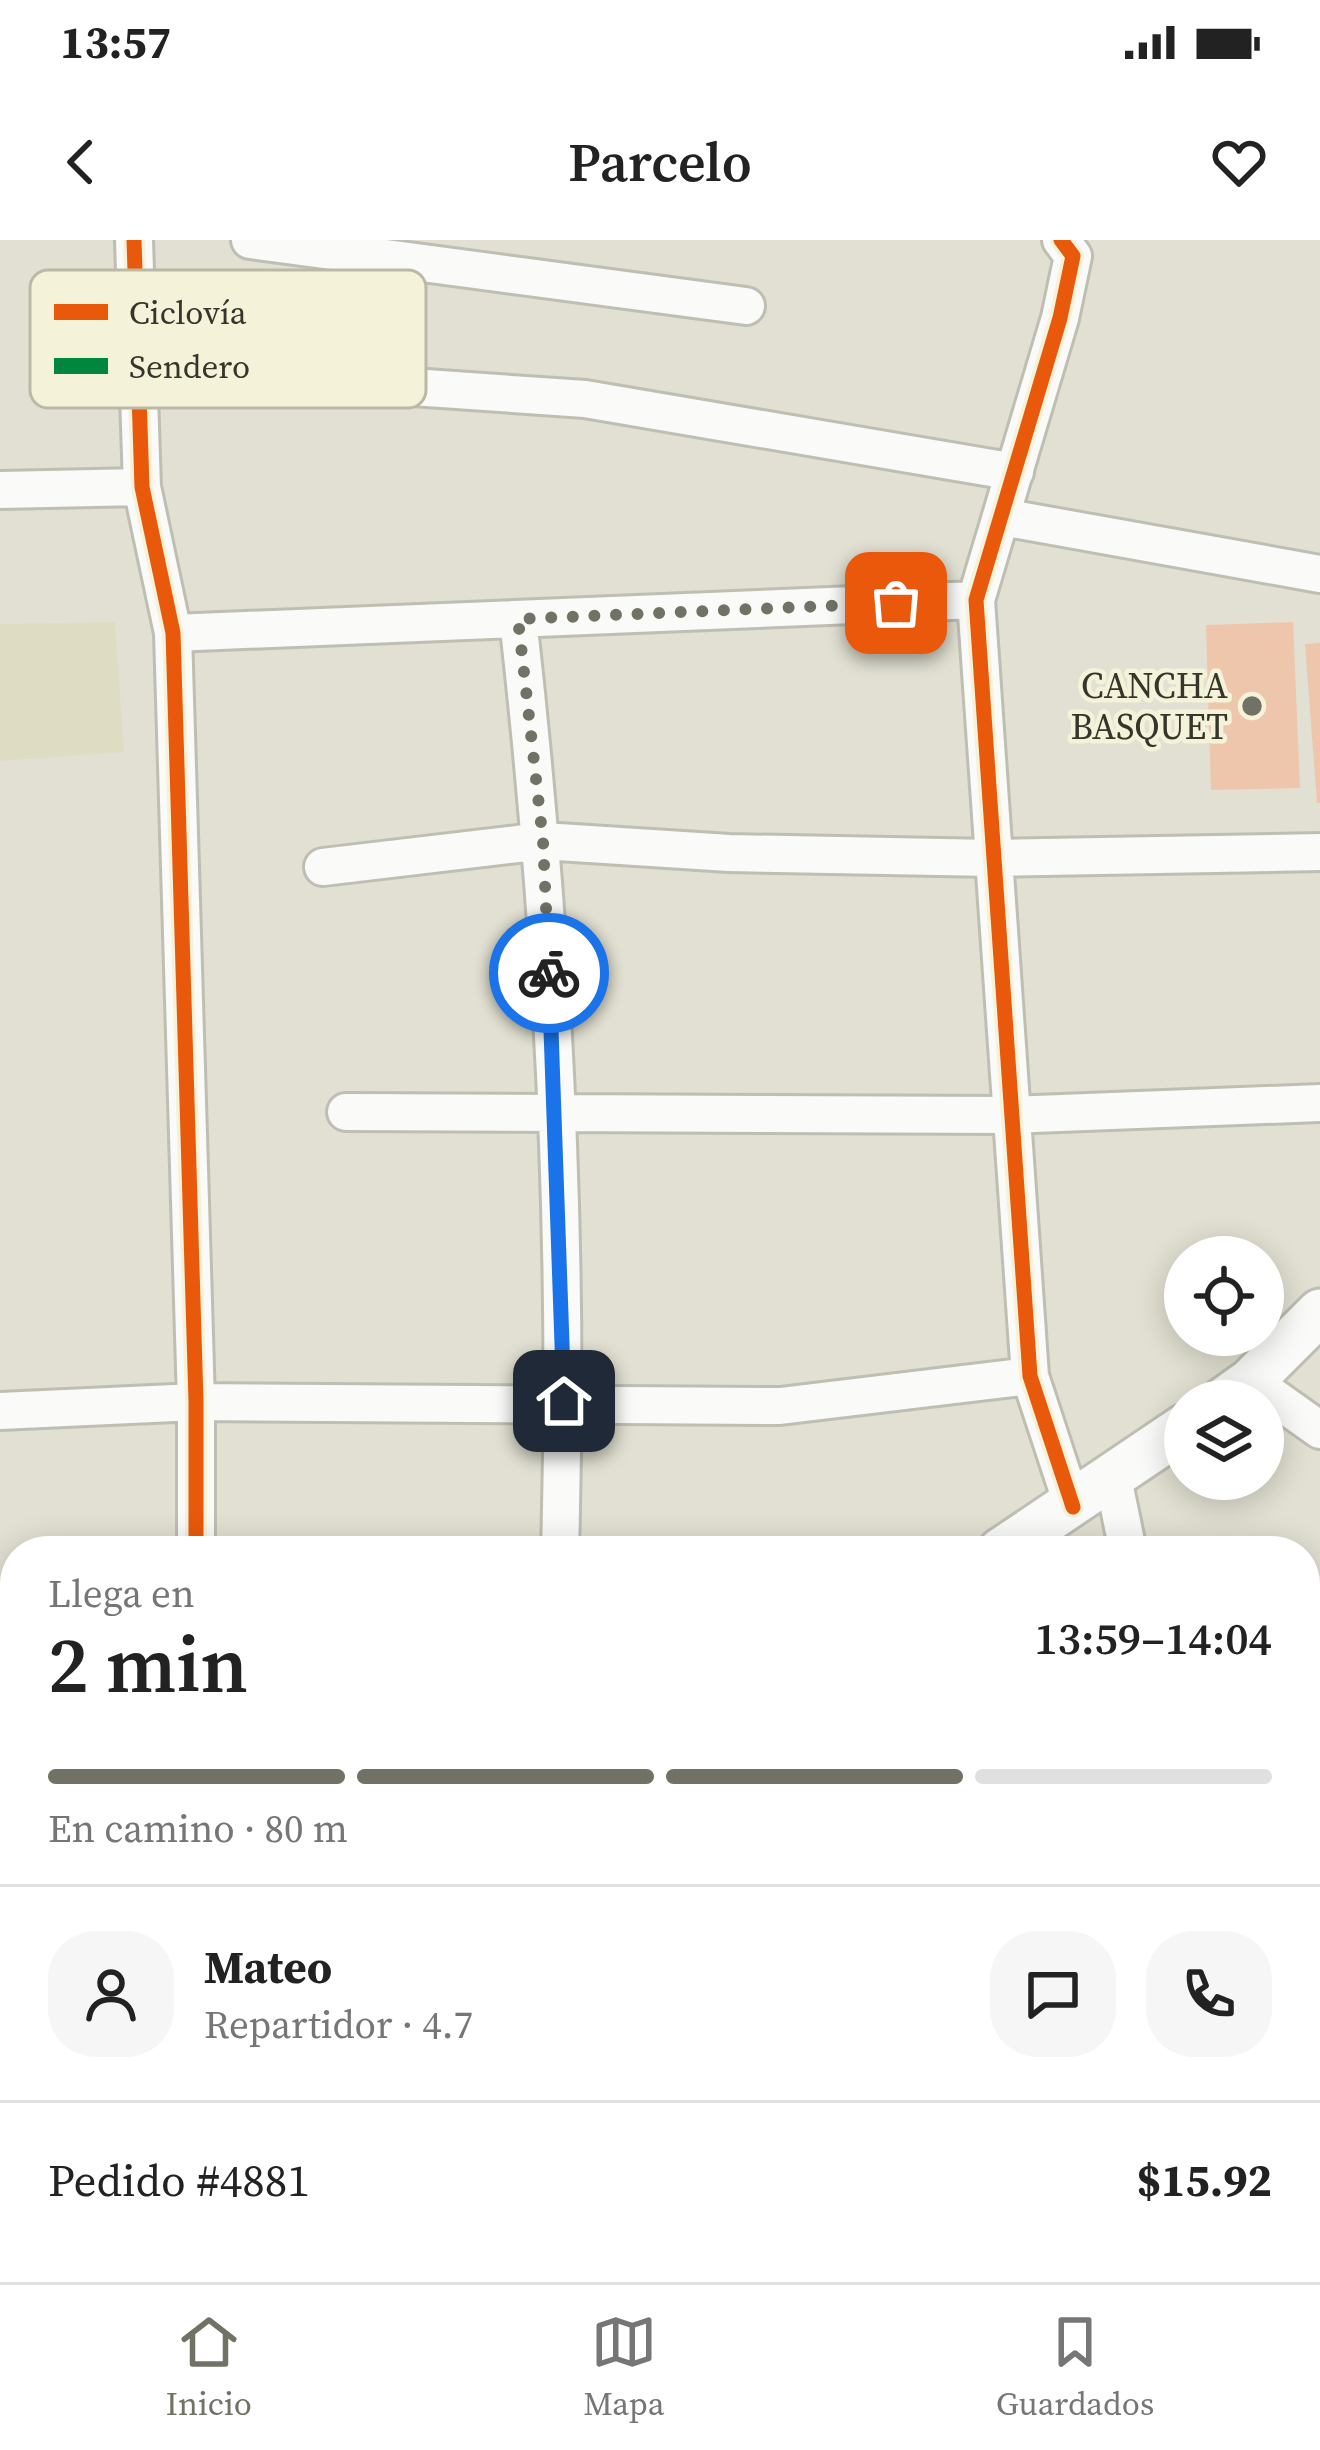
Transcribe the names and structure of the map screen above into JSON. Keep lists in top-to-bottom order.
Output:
{
  "places": ["CANCHA BASQUET"],
  "legend": ["Ciclovía", "Sendero"],
  "page": {
    "status": "13:57",
    "header": "Parcelo",
    "heading": ["2 min", "Llega en", "13:59–14:04"],
    "panel": [
      "Mateo",
      "Repartidor · 4.7",
      "Pedido #4881",
      "$15.92"
    ],
    "bar": "En camino · 80 m",
    "tabs": ["Inicio", "Mapa", "Guardados"]
  }
}
